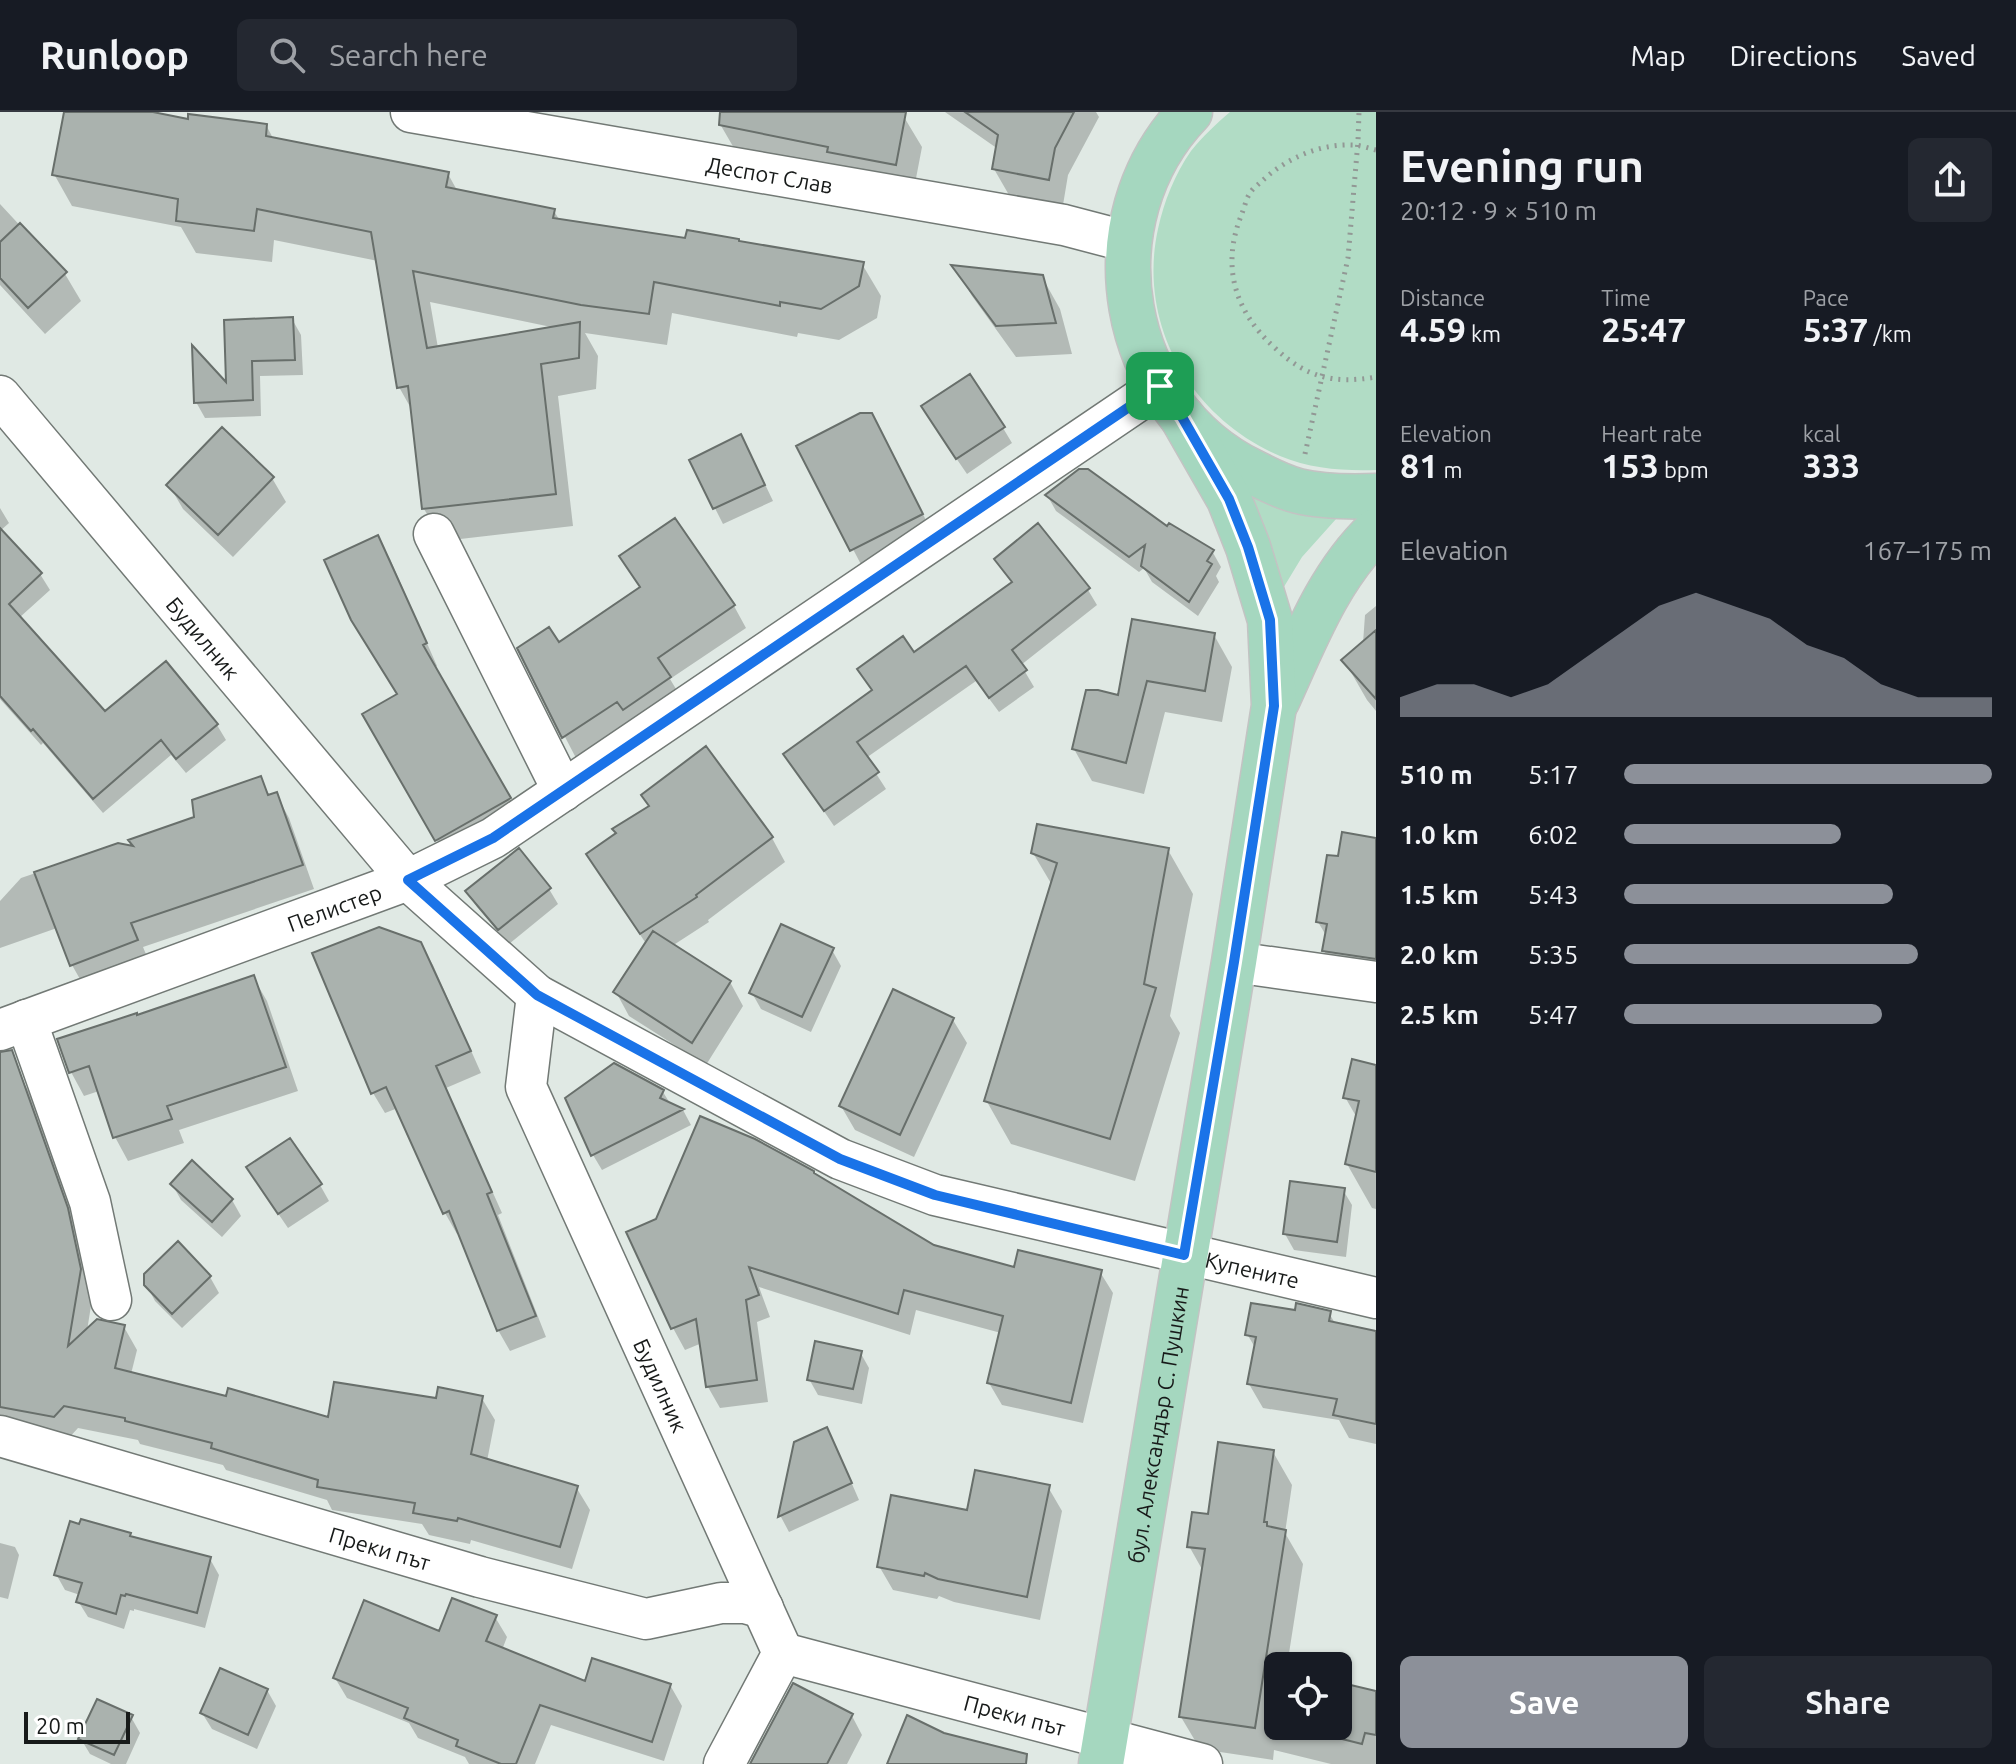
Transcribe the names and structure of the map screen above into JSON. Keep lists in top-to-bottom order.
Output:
{
  "streets": {
    "main road": ["бул. Александър С. Пушкин"],
    "street": [
      "Деспот Слав",
      "Будилник",
      "Пелистер",
      "Купените",
      "Преки път"
    ]
  },
  "crossings": [
    ["Деспот Слав", "бул. Александър С. Пушкин"],
    ["Будилник", "Пелистер"],
    ["Будилник", "Купените"],
    ["Будилник", "Преки път"],
    ["Пелистер", "Купените"],
    ["Пелистер", "бул. Александър С. Пушкин"],
    ["Купените", "бул. Александър С. Пушкин"],
    ["бул. Александър С. Пушкин", "Преки път"]
  ],
  "scale_bar": "20 m",
  "page": {
    "header": "Runloop",
    "search": "Search here",
    "nav": ["Map", "Directions", "Saved"],
    "heading": ["Evening run", "20:12 · 9 × 510 m"],
    "stats": [
      ["Distance", "4.59 km"],
      ["Time", "25:47"],
      ["Pace", "5:37 /km"],
      ["Elevation", "81 m"],
      ["Heart rate", "153 bpm"],
      ["kcal", "333"]
    ],
    "chart": ["Elevation", "167–175 m"],
    "list": [
      {
        "name": "510 m",
        "note": "5:17"
      },
      {
        "name": "1.0 km",
        "note": "6:02"
      },
      {
        "name": "1.5 km",
        "note": "5:43"
      },
      {
        "name": "2.0 km",
        "note": "5:35"
      },
      {
        "name": "2.5 km",
        "note": "5:47"
      }
    ],
    "buttons": ["Save", "Share"],
    "scale": "20 m"
  }
}
